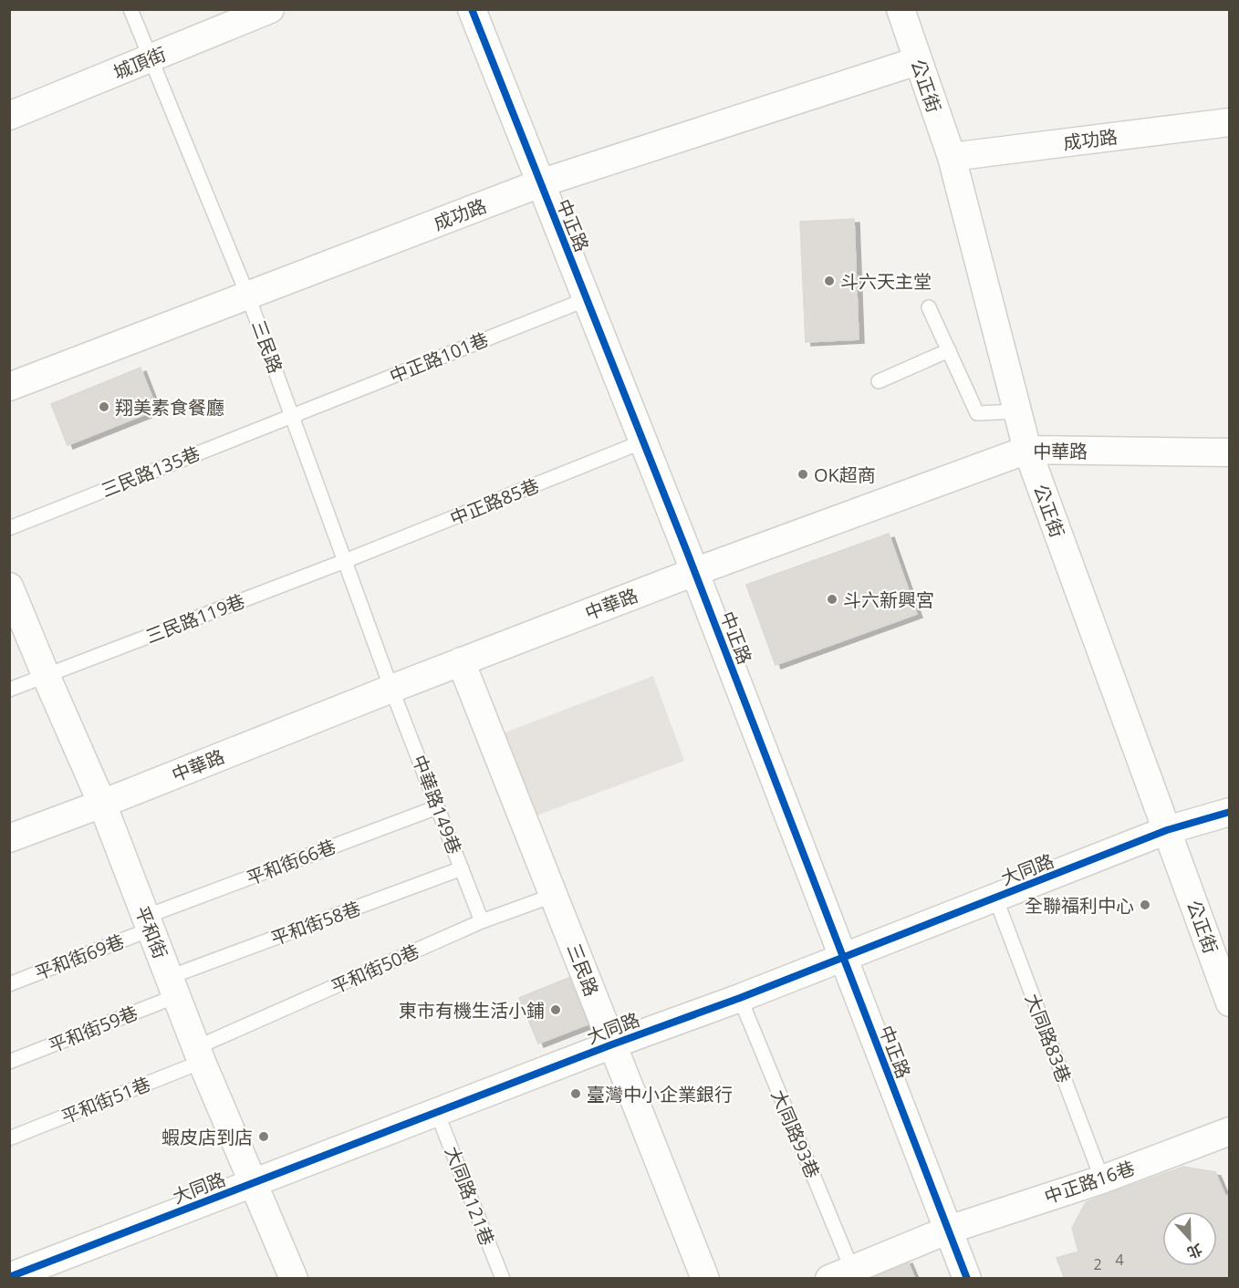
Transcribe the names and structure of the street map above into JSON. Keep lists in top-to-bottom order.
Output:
{
  "streets": {
    "street": [
      "城頂街",
      "公正街",
      "成功路",
      "中正路",
      "三民路",
      "中華路",
      "大同路",
      "平和街",
      "中正路16巷"
    ],
    "lane": [
      "中正路101巷",
      "三民路135巷",
      "中正路85巷",
      "三民路119巷",
      "中華路149巷",
      "平和街66巷",
      "平和街58巷",
      "平和街69巷",
      "平和街50巷",
      "平和街59巷",
      "大同路83巷",
      "平和街51巷",
      "大同路93巷",
      "大同路121巷"
    ]
  },
  "crossings": [
    ["城頂街", "三民路"],
    ["公正街", "成功路"],
    ["公正街", "中華路"],
    ["公正街", "大同路"],
    ["成功路", "中正路"],
    ["成功路", "三民路"],
    ["中正路", "中正路101巷"],
    ["中正路", "中華路"],
    ["中正路", "中正路85巷"],
    ["中正路", "大同路"],
    ["中正路", "中正路16巷"],
    ["三民路", "中正路101巷"],
    ["三民路", "中華路"],
    ["三民路", "三民路135巷"],
    ["三民路", "中正路85巷"],
    ["三民路", "三民路119巷"],
    ["三民路", "中華路149巷"],
    ["三民路", "大同路"],
    ["三民路", "平和街50巷"],
    ["中正路101巷", "三民路135巷"],
    ["中華路", "中華路149巷"],
    ["中華路", "平和街"],
    ["中正路85巷", "三民路119巷"],
    ["三民路119巷", "平和街"],
    ["中華路149巷", "平和街66巷"],
    ["中華路149巷", "平和街58巷"],
    ["中華路149巷", "平和街50巷"],
    ["平和街66巷", "平和街"],
    ["平和街66巷", "平和街69巷"],
    ["大同路", "平和街"],
    ["大同路", "大同路83巷"],
    ["大同路", "大同路93巷"],
    ["大同路", "大同路121巷"],
    ["平和街58巷", "平和街"],
    ["平和街58巷", "平和街59巷"],
    ["平和街", "平和街69巷"],
    ["平和街", "平和街50巷"],
    ["平和街", "平和街59巷"],
    ["平和街", "平和街51巷"],
    ["平和街50巷", "平和街51巷"],
    ["大同路83巷", "中正路16巷"],
    ["大同路93巷", "中正路16巷"]
  ],
  "places": [
    "斗六天主堂",
    "翔美素食餐廳",
    "OK超商",
    "斗六新興宮",
    "全聯福利中心",
    "東市有機生活小鋪",
    "臺灣中小企業銀行",
    "蝦皮店到店"
  ],
  "house_numbers": ["4", "2"],
  "north": "bottom"
}
